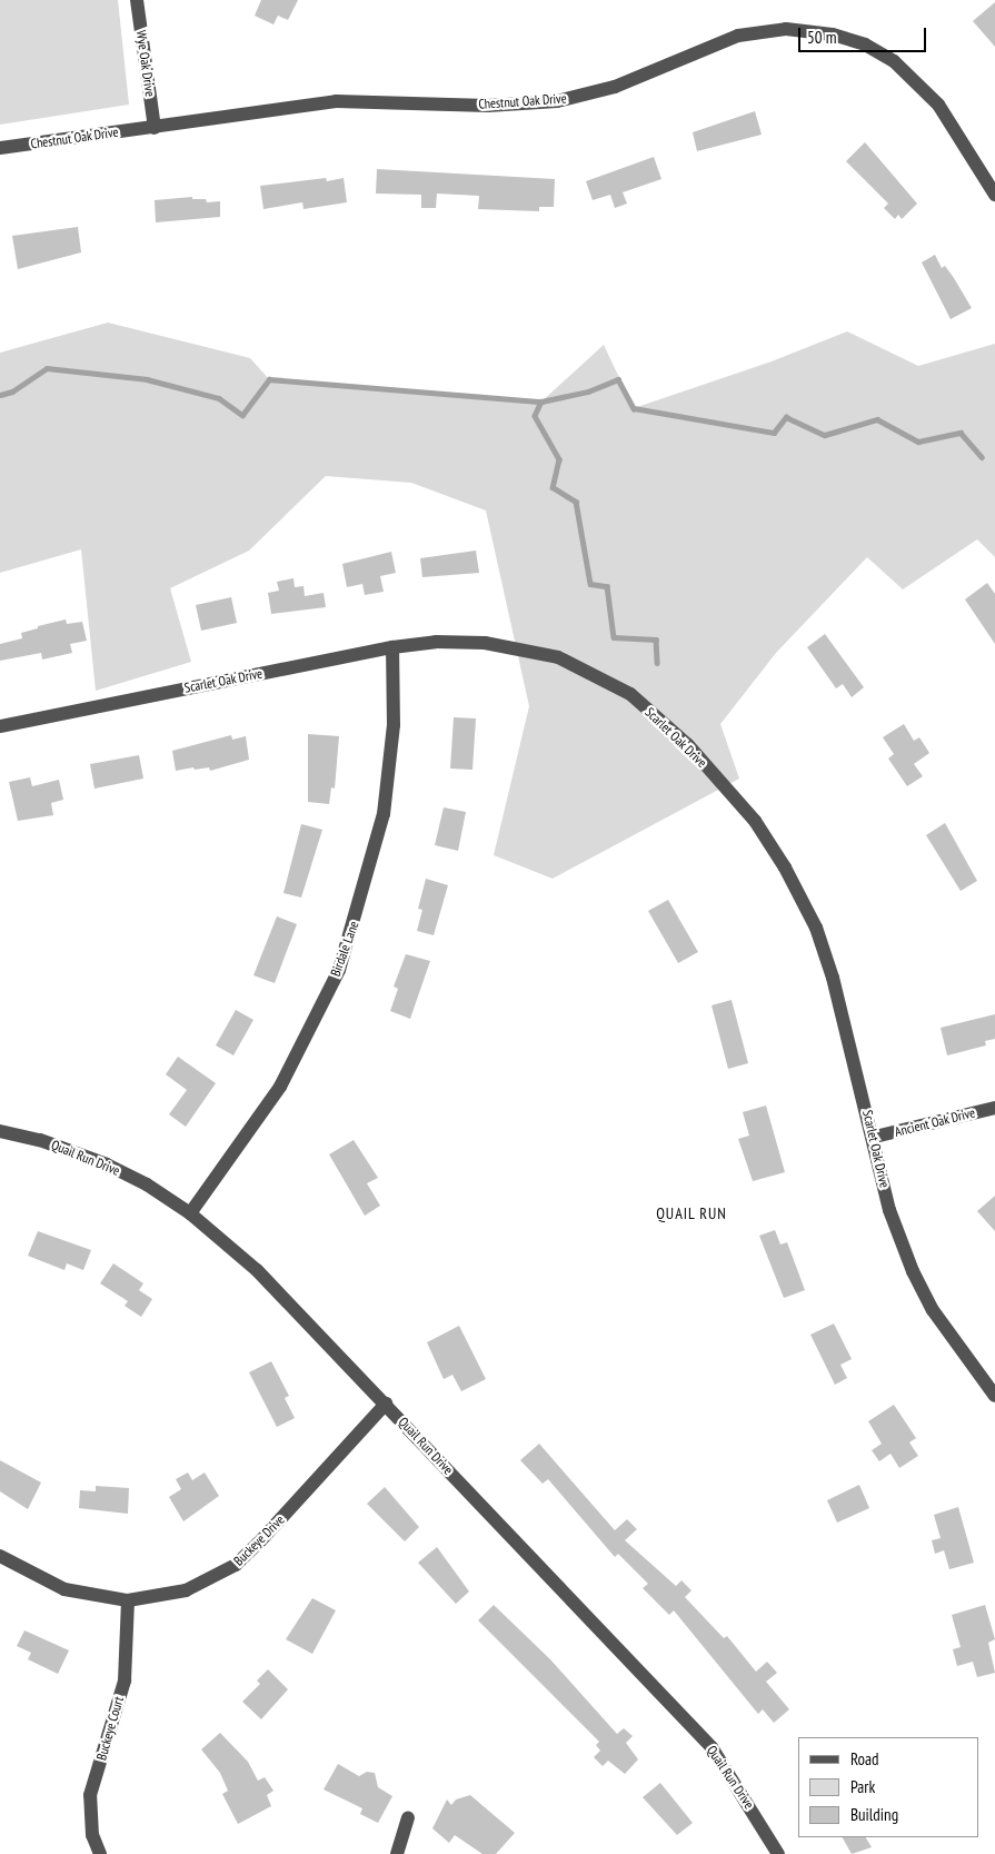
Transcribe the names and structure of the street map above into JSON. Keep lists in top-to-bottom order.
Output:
{
  "streets": {
    "street": [
      "Wye Oak Drive",
      "Chestnut Oak Drive",
      "Scarlet Oak Drive",
      "Birdale Lane",
      "Ancient Oak Drive",
      "Quail Run Drive",
      "Buckeye Drive",
      "Buckeye Court"
    ]
  },
  "crossings": [
    ["Wye Oak Drive", "Chestnut Oak Drive"],
    ["Scarlet Oak Drive", "Birdale Lane"],
    ["Scarlet Oak Drive", "Ancient Oak Drive"],
    ["Birdale Lane", "Quail Run Drive"],
    ["Quail Run Drive", "Buckeye Drive"],
    ["Buckeye Drive", "Buckeye Court"]
  ],
  "districts": ["QUAIL RUN"],
  "legend": ["Road", "Park", "Building"],
  "scale_bar": "50 m"
}
